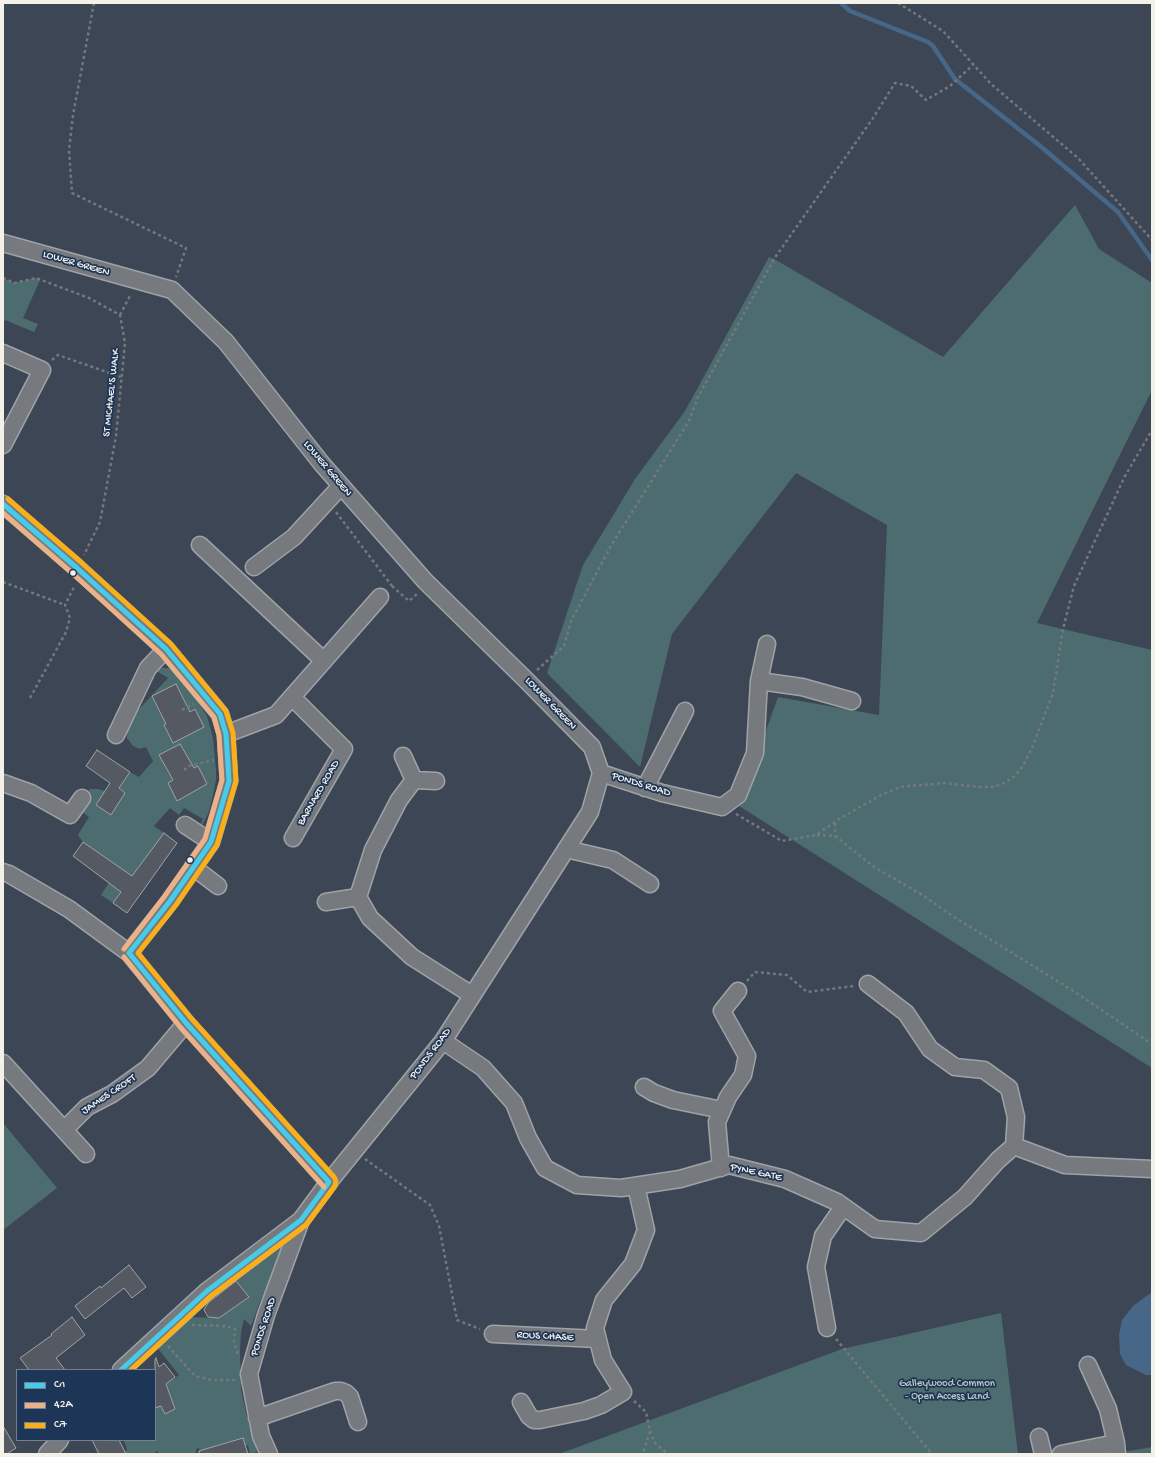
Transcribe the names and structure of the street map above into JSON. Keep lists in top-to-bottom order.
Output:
{
  "streets": {
    "street": [
      "LOWER GREEN",
      "PONDS ROAD",
      "BARNARD ROAD",
      "JAMES CROFT",
      "PYNE GATE",
      "ROUS CHASE"
    ],
    "path": ["ST MICHAEL'S WALK"]
  },
  "crossings": [
    ["LOWER GREEN", "PONDS ROAD"],
    ["PONDS ROAD", "PYNE GATE"]
  ],
  "parks": ["Galleywood Common - Open Access Land"],
  "lines": ["transit line C7", "transit line C1", "transit line 42A"],
  "legend": ["C1", "42A", "C7"]
}
